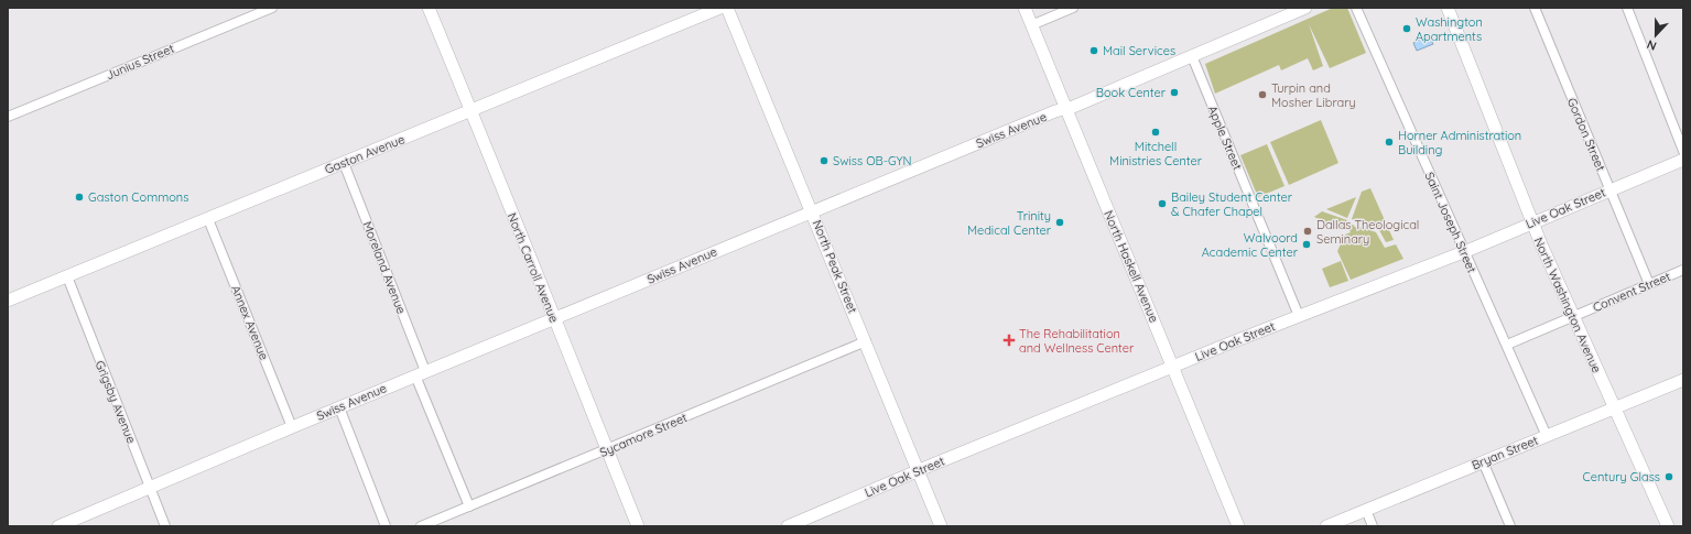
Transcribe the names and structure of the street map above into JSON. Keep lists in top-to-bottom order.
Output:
{
  "streets": {
    "street": [
      "Junius Street",
      "Swiss Avenue",
      "Gordon Street",
      "Apple Street",
      "Gaston Avenue",
      "Live Oak Street",
      "Saint Joseph Street",
      "North Peak Street",
      "North Haskell Avenue",
      "Moreland Avenue",
      "North Carroll Avenue",
      "Convent Street",
      "North Washington Avenue",
      "Annex Avenue",
      "Grigsby Avenue",
      "Sycamore Street",
      "Bryan Street"
    ]
  },
  "crossings": [
    ["Swiss Avenue", "Apple Street"],
    ["Swiss Avenue", "North Peak Street"],
    ["Swiss Avenue", "North Haskell Avenue"],
    ["Swiss Avenue", "Moreland Avenue"],
    ["Swiss Avenue", "North Carroll Avenue"],
    ["Swiss Avenue", "Annex Avenue"],
    ["Swiss Avenue", "Grigsby Avenue"],
    ["Gordon Street", "Live Oak Street"],
    ["Gordon Street", "Convent Street"],
    ["Apple Street", "Live Oak Street"],
    ["Gaston Avenue", "Moreland Avenue"],
    ["Gaston Avenue", "North Carroll Avenue"],
    ["Gaston Avenue", "Annex Avenue"],
    ["Gaston Avenue", "Grigsby Avenue"],
    ["Live Oak Street", "Saint Joseph Street"],
    ["Live Oak Street", "North Peak Street"],
    ["Live Oak Street", "North Haskell Avenue"],
    ["Live Oak Street", "North Washington Avenue"],
    ["Saint Joseph Street", "Convent Street"],
    ["Saint Joseph Street", "Bryan Street"],
    ["North Peak Street", "Sycamore Street"],
    ["Moreland Avenue", "Sycamore Street"],
    ["North Carroll Avenue", "Sycamore Street"],
    ["Convent Street", "North Washington Avenue"],
    ["North Washington Avenue", "Bryan Street"]
  ],
  "places": {
    "other": [
      "Washington Apartments",
      "Mail Services",
      "Book Center",
      "Turpin and Mosher Library",
      "Mitchell Ministries Center",
      "Horner Administration Building",
      "Swiss OB-GYN",
      "Gaston Commons",
      "Bailey Student Center & Chafer Chapel",
      "Trinity Medical Center",
      "Dallas Theological Seminary",
      "Walvoord Academic Center",
      "Century Glass"
    ],
    "health": ["The Rehabilitation and Wellness Center"]
  },
  "north": "bottom"
}
